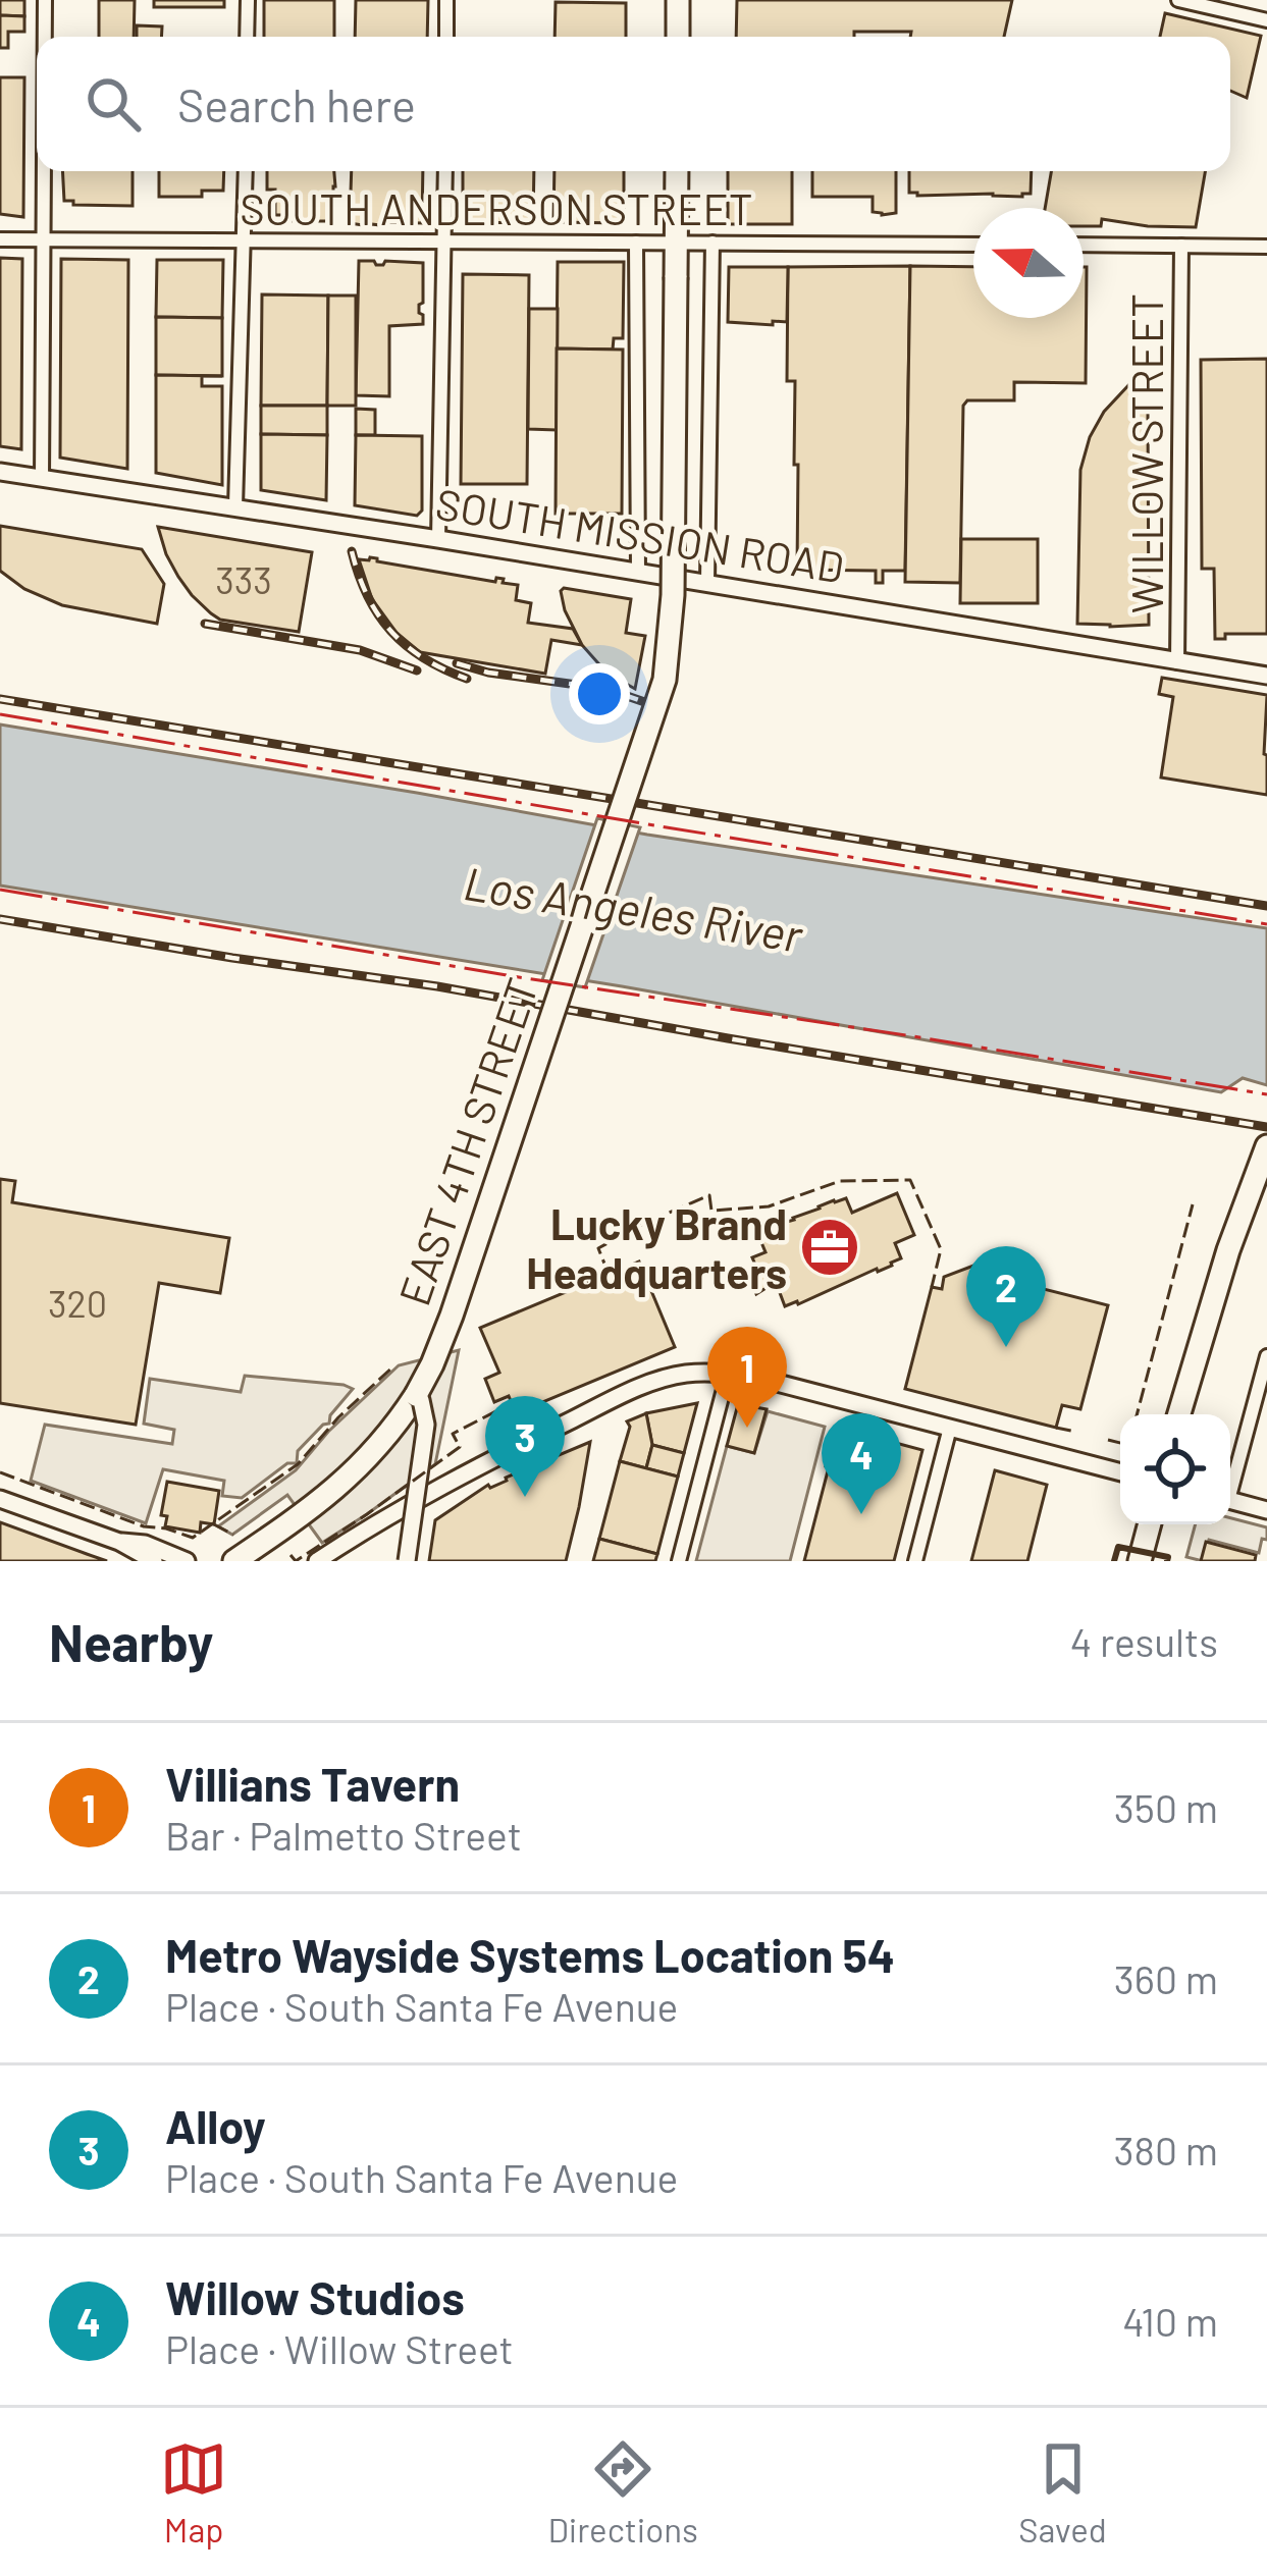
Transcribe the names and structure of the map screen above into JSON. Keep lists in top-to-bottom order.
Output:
{
  "streets": {
    "main road": ["EAST 4TH STREET"],
    "street": ["SOUTH ANDERSON STREET", "WILLOW STREET", "SOUTH MISSION ROAD"]
  },
  "crossings": [
    ["SOUTH ANDERSON STREET", "EAST 4TH STREET"],
    ["WILLOW STREET", "SOUTH MISSION ROAD"]
  ],
  "water": ["Los Angeles River"],
  "places": {
    "office": ["Lucky Brand Headquarters"]
  },
  "house_numbers": ["333", "320"],
  "north": "left",
  "page": {
    "search": "Search here",
    "pins": [
      "2",
      "1",
      "3",
      "4"
    ],
    "heading": ["Nearby", "4 results"],
    "list": [
      {
        "mark": "1",
        "name": "Villians Tavern",
        "note": "Bar · Palmetto Street",
        "value": "350 m"
      },
      {
        "mark": "2",
        "name": "Metro Wayside Systems Location 54",
        "note": "Place · South Santa Fe Avenue",
        "value": "360 m"
      },
      {
        "mark": "3",
        "name": "Alloy",
        "note": "Place · South Santa Fe Avenue",
        "value": "380 m"
      },
      {
        "mark": "4",
        "name": "Willow Studios",
        "note": "Place · Willow Street",
        "value": "410 m"
      }
    ],
    "nav": ["Map", "Directions", "Saved"]
  }
}
